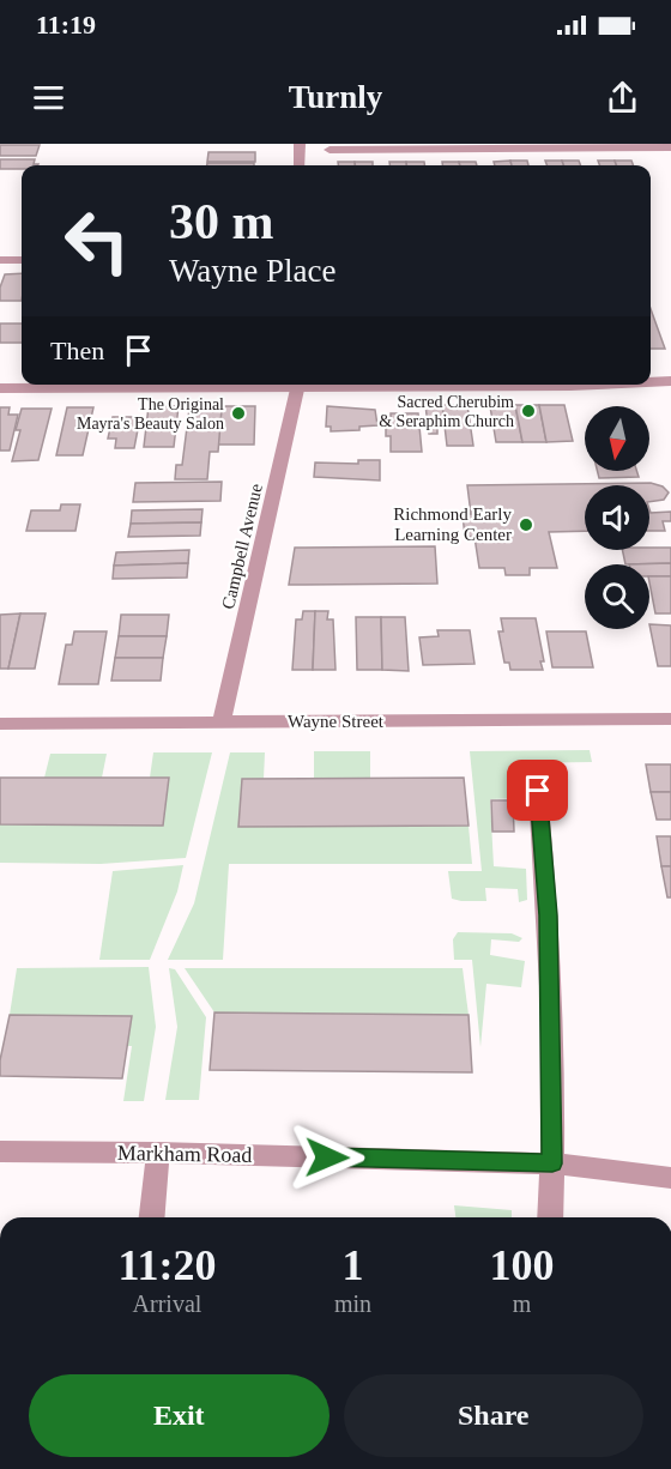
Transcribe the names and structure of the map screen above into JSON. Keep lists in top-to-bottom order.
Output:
{
  "streets": {
    "street": ["Campbell Avenue", "Wayne Street", "Markham Road"]
  },
  "crossings": [
    ["Campbell Avenue", "Wayne Street"]
  ],
  "places": ["Sacred Cherubim & Seraphim Church", "The Original Mayra's Beauty Salon", "Richmond Early Learning Center"],
  "north": "bottom",
  "page": {
    "status": "11:19",
    "header": "Turnly",
    "turn": ["30 m", "Wayne Place"],
    "then": "Then",
    "eta": [
      "11:20",
      "Arrival",
      "1",
      "min",
      "100",
      "m"
    ],
    "buttons": ["Exit", "Share"]
  }
}
